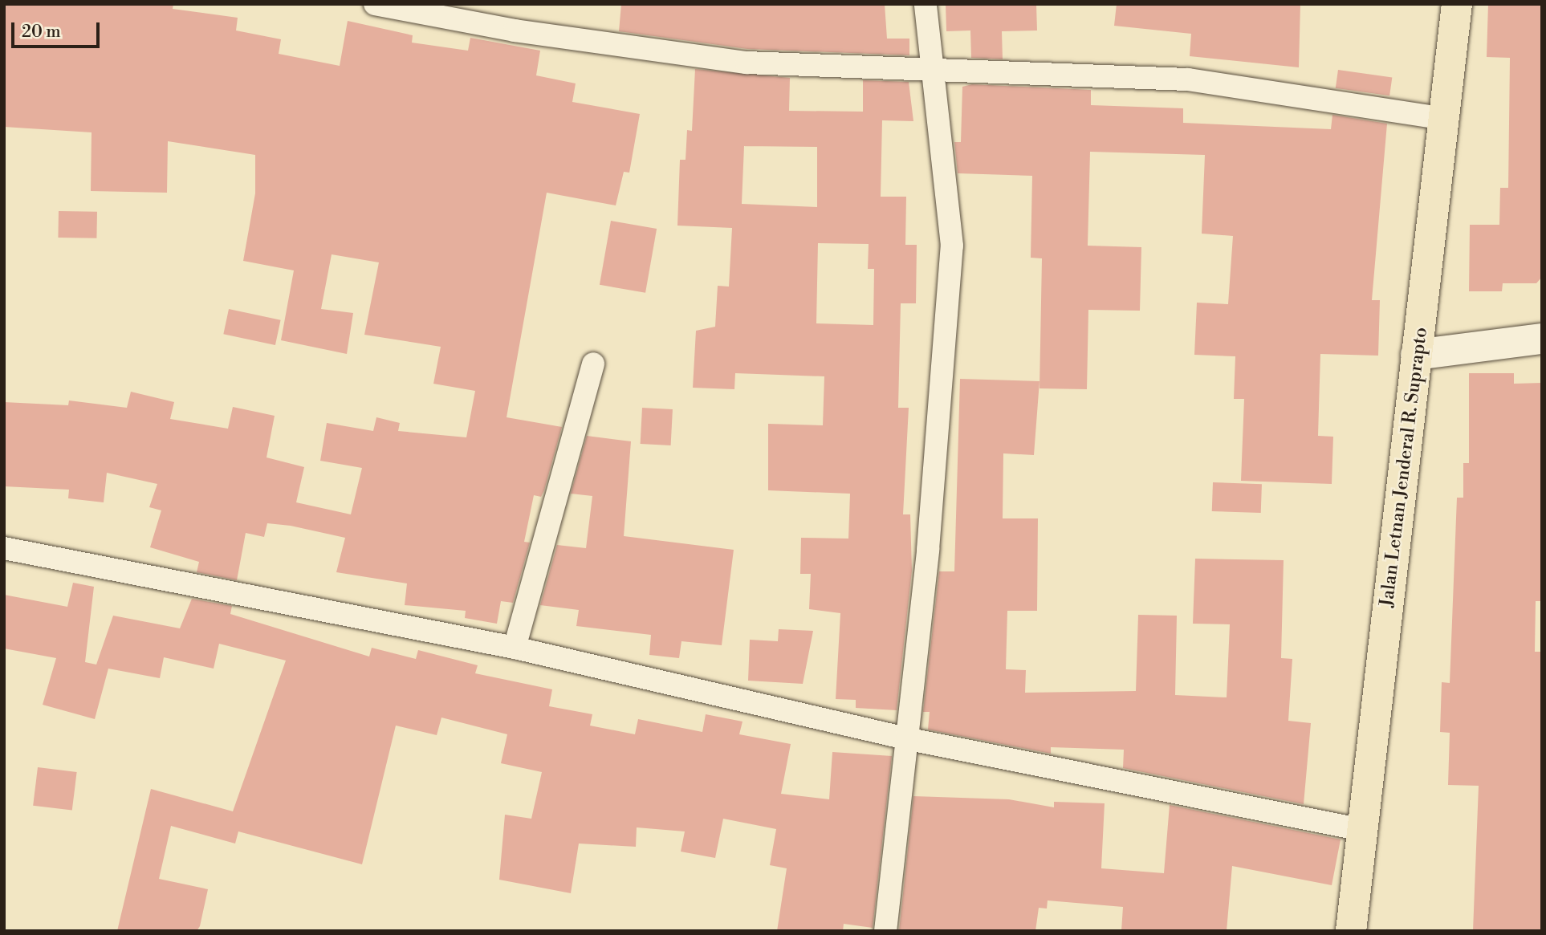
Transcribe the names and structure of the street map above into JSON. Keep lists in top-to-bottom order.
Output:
{
  "streets": {
    "main road": ["Jalan Letnan Jenderal R. Suprapto"]
  },
  "scale_bar": "20 m"
}
